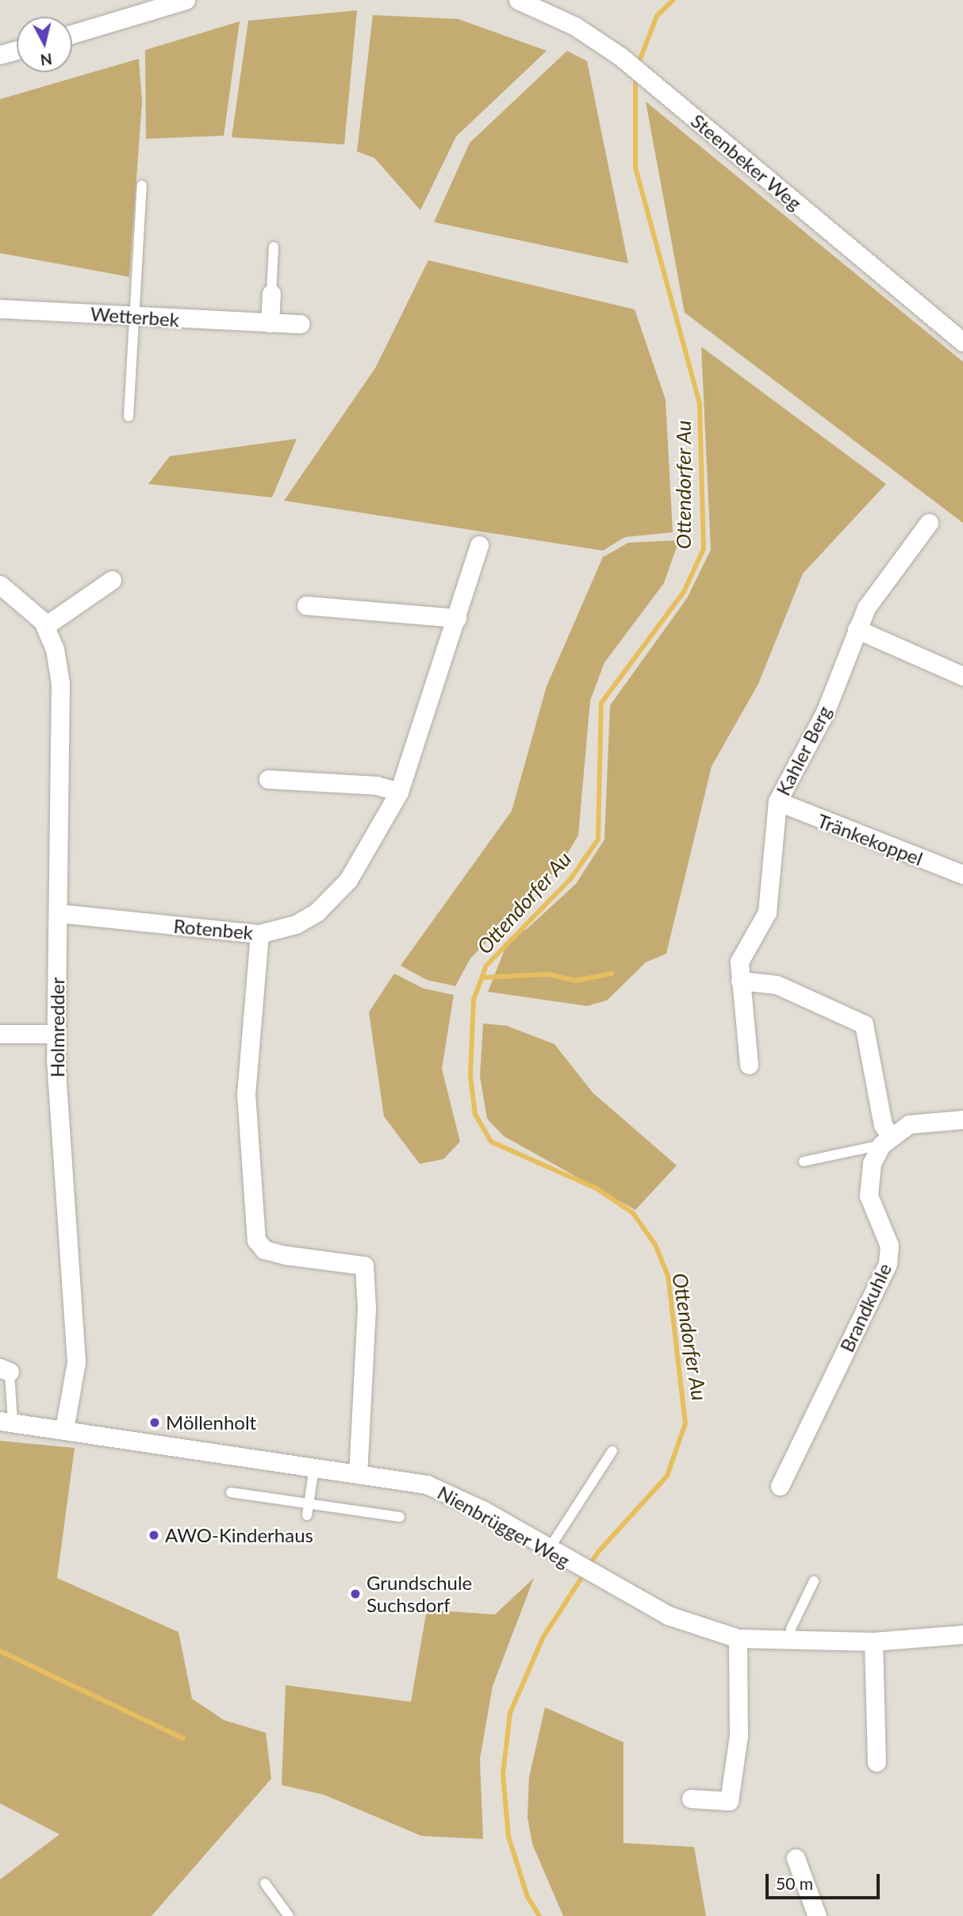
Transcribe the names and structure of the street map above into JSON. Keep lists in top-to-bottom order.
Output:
{
  "streets": {
    "street": [
      "Steenbeker Weg",
      "Wetterbek",
      "Kahler Berg",
      "Tränkekoppel",
      "Rotenbek",
      "Holmredder",
      "Brandkuhle",
      "Nienbrügger Weg"
    ]
  },
  "crossings": [
    ["Kahler Berg", "Tränkekoppel"],
    ["Rotenbek", "Holmredder"],
    ["Holmredder", "Nienbrügger Weg"]
  ],
  "water": ["Ottendorfer Au"],
  "places": ["Möllenholt", "AWO-Kinderhaus", "Grundschule Suchsdorf"],
  "scale_bar": "50 m",
  "north": "bottom"
}
